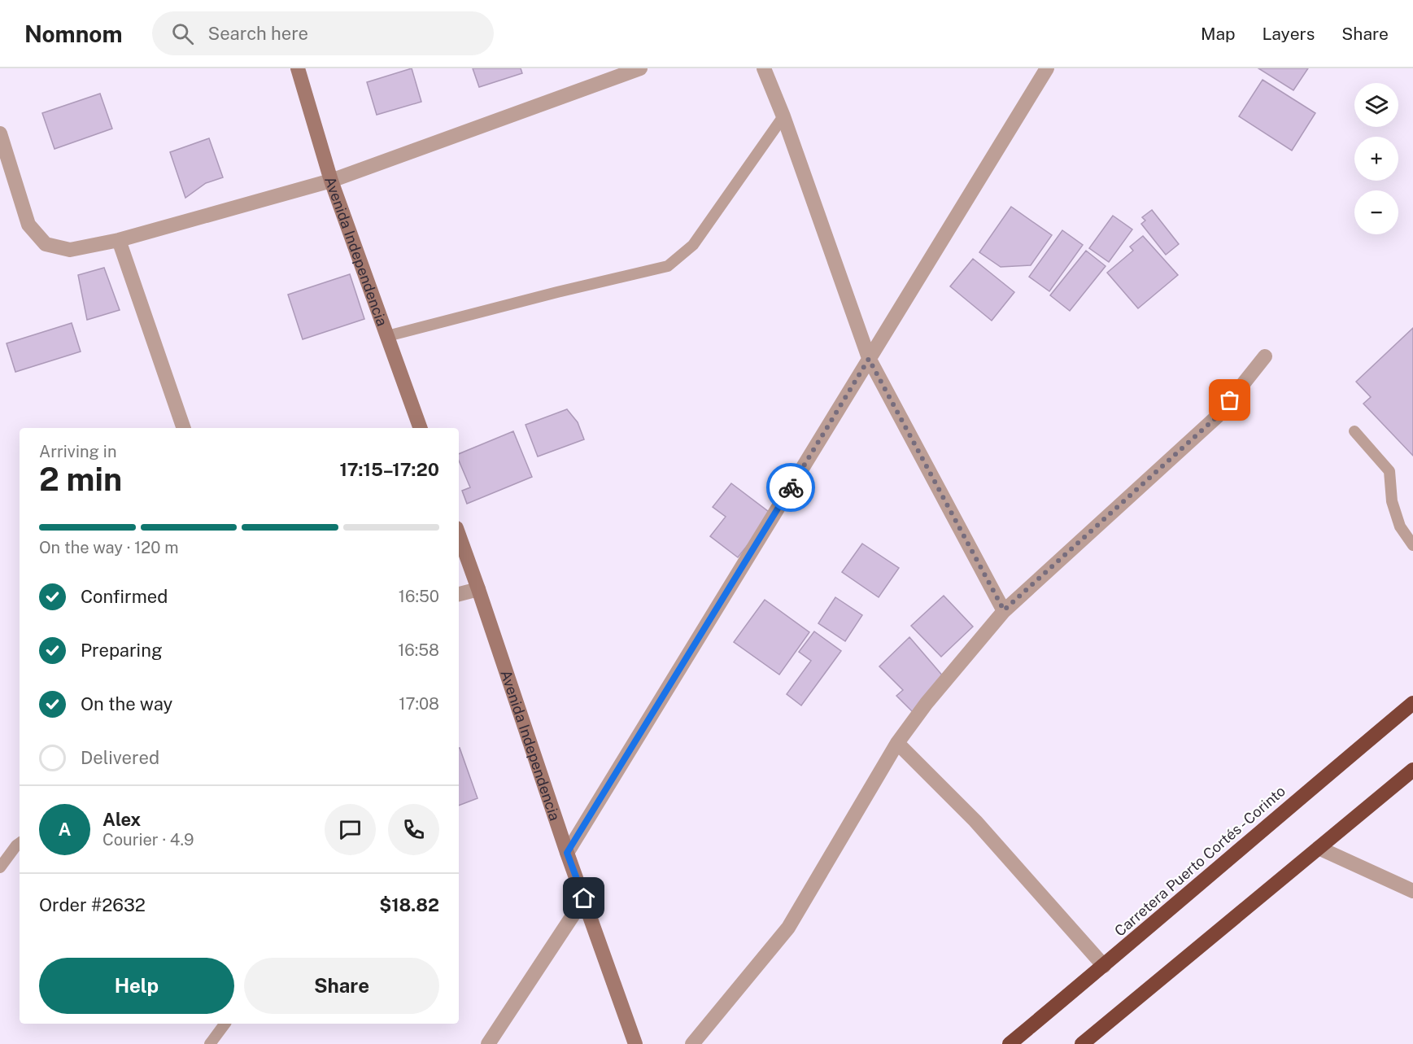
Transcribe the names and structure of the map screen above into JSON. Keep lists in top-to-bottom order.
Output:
{
  "streets": {
    "highway": ["Carretera Puerto Cortés - Corinto"],
    "street": ["Avenida Independencia"]
  },
  "page": {
    "header": "Nomnom",
    "search": "Search here",
    "nav": ["Map", "Layers", "Share"],
    "map_buttons": ["+", "−"],
    "heading": ["2 min", "Arriving in", "17:15–17:20"],
    "panel": [
      "Alex",
      "Courier · 4.9",
      "Order #2632",
      "$18.82"
    ],
    "bar": "On the way · 120 m",
    "list": [
      ["Confirmed", "16:50"],
      ["Preparing", "16:58"],
      ["On the way", "17:08"],
      "Delivered"
    ],
    "round": "A",
    "buttons": ["Help", "Share"]
  }
}
